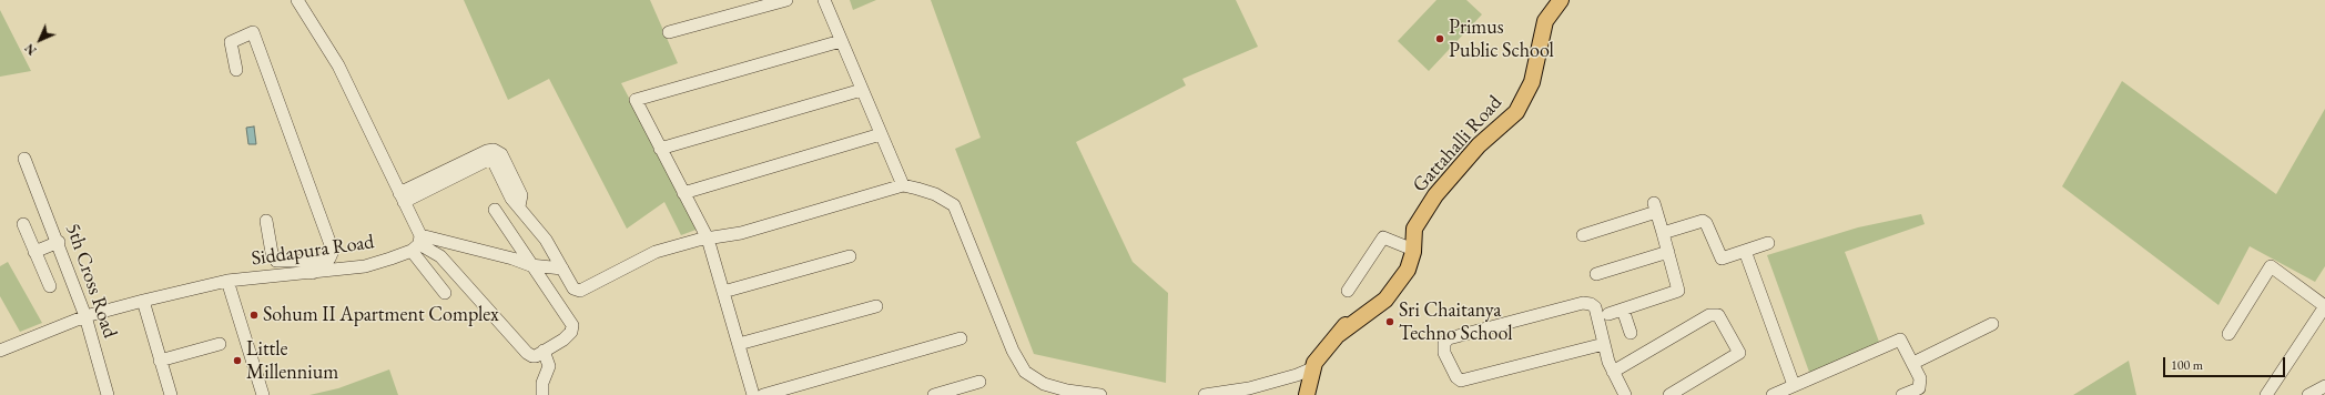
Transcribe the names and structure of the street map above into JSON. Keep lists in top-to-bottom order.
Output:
{
  "streets": {
    "main road": ["Gattahalli Road"],
    "street": ["Siddapura Road", "5th Cross Road"]
  },
  "crossings": [
    ["Siddapura Road", "5th Cross Road"]
  ],
  "places": [
    "Primus Public School",
    "Sohum II Apartment Complex",
    "Sri Chaitanya Techno School",
    "Little Millennium"
  ],
  "scale_bar": "100 m",
  "north": "bottom left"
}
